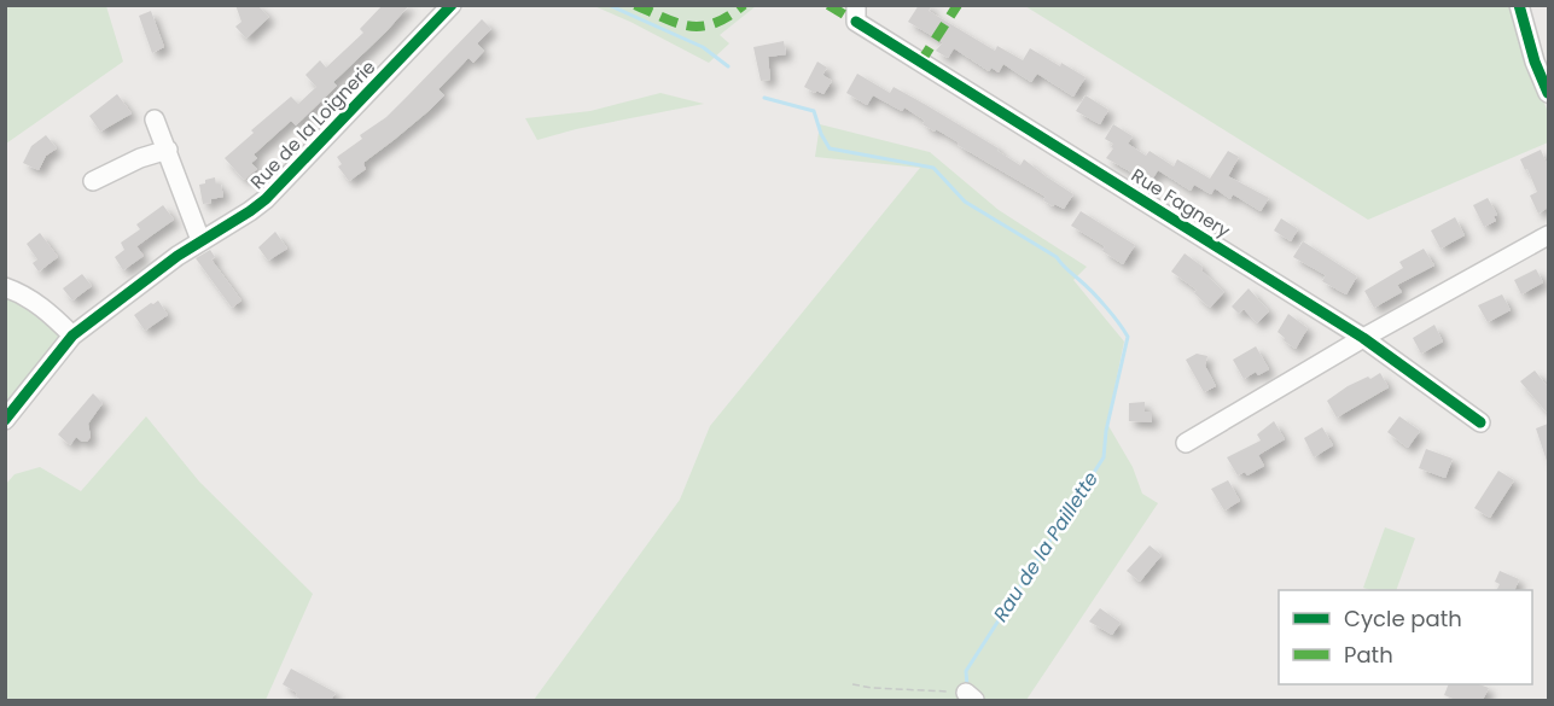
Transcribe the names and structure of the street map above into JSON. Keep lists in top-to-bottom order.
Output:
{
  "streets": {
    "street": ["Rue de la Loignerie", "Rue Fagnery"]
  },
  "water": ["Rau de la Paillette"],
  "legend": ["Cycle path", "Path"]
}
